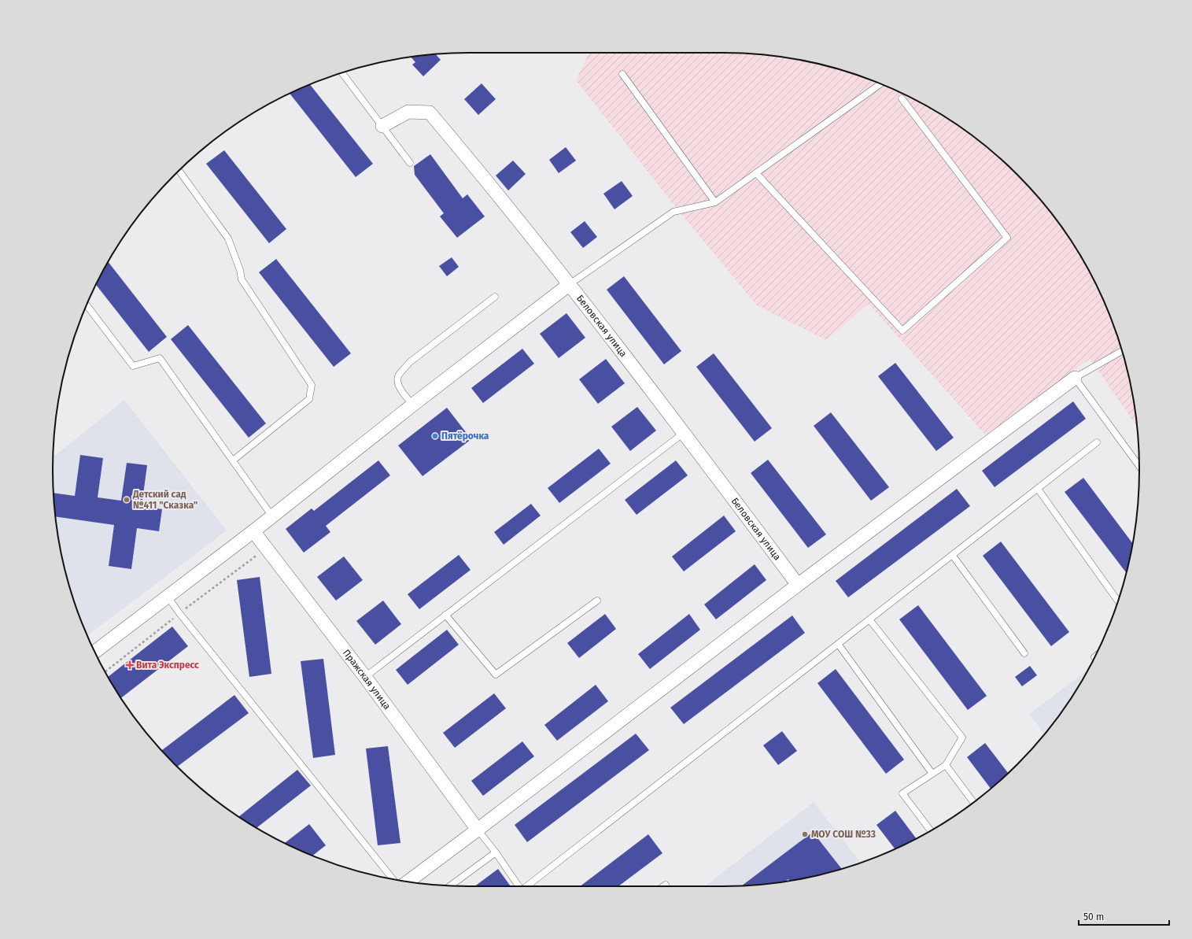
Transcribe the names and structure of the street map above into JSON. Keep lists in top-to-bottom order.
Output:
{
  "streets": {
    "street": ["Беловская улица", "Пражская улица"]
  },
  "places": {
    "other": ["Пятёрочка", "Детский сад №411 \"Сказка\"", "МОУ СОШ №33"],
    "health": ["Вита Экспресс"]
  },
  "scale_bar": "50 m"
}
